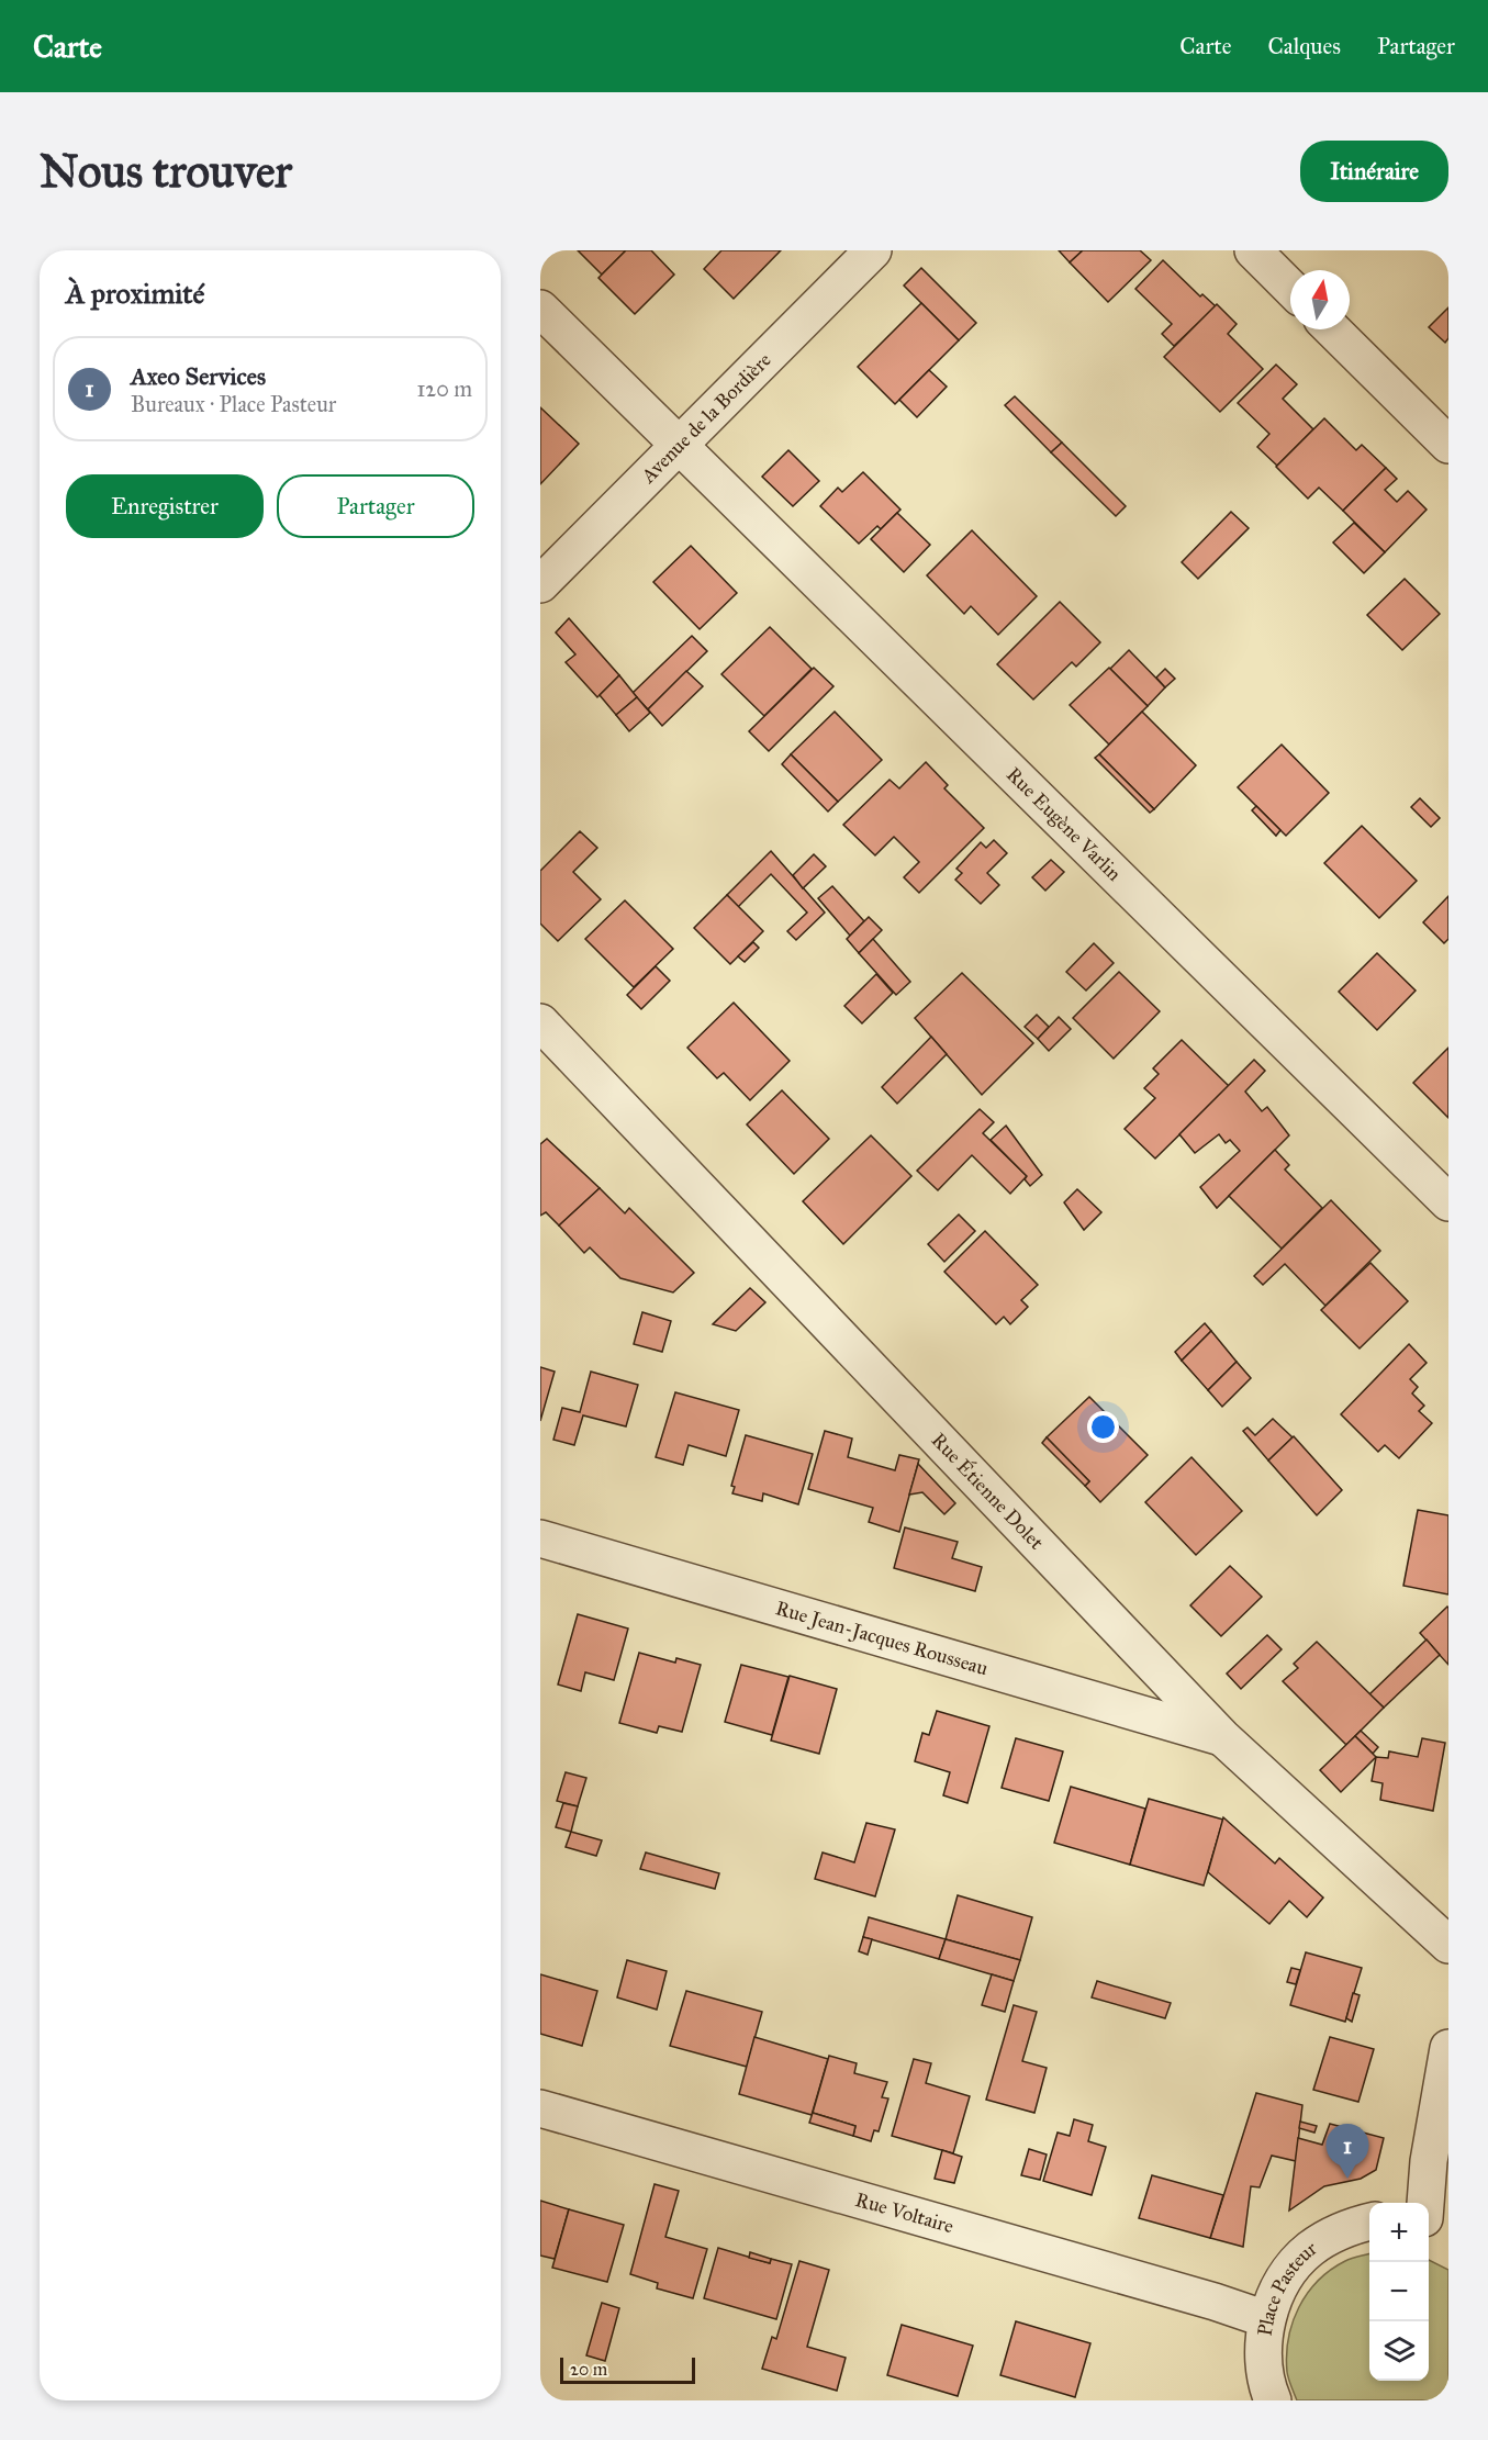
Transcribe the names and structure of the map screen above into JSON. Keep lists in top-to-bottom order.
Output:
{
  "streets": {
    "street": [
      "Avenue de la Bordière",
      "Rue Eugène Varlin",
      "Rue Étienne Dolet",
      "Rue Jean-Jacques Rousseau",
      "Rue Voltaire",
      "Place Pasteur"
    ]
  },
  "crossings": [
    ["Avenue de la Bordière", "Rue Eugène Varlin"],
    ["Rue Étienne Dolet", "Rue Jean-Jacques Rousseau"],
    ["Rue Voltaire", "Place Pasteur"]
  ],
  "scale_bar": "20 m",
  "north": "top",
  "page": {
    "header": "Carte",
    "nav": ["Carte", "Calques", "Partager"],
    "buttons": [
      "Itinéraire",
      ["Enregistrer", "Partager"]
    ],
    "title": "Nous trouver",
    "heading": "À proximité",
    "list": [
      {
        "mark": "1",
        "name": "Axeo Services",
        "note": "Bureaux · Place Pasteur",
        "value": "120 m"
      }
    ],
    "pins": "1",
    "map_buttons": ["+", "−"],
    "scale": "20 m"
  }
}
